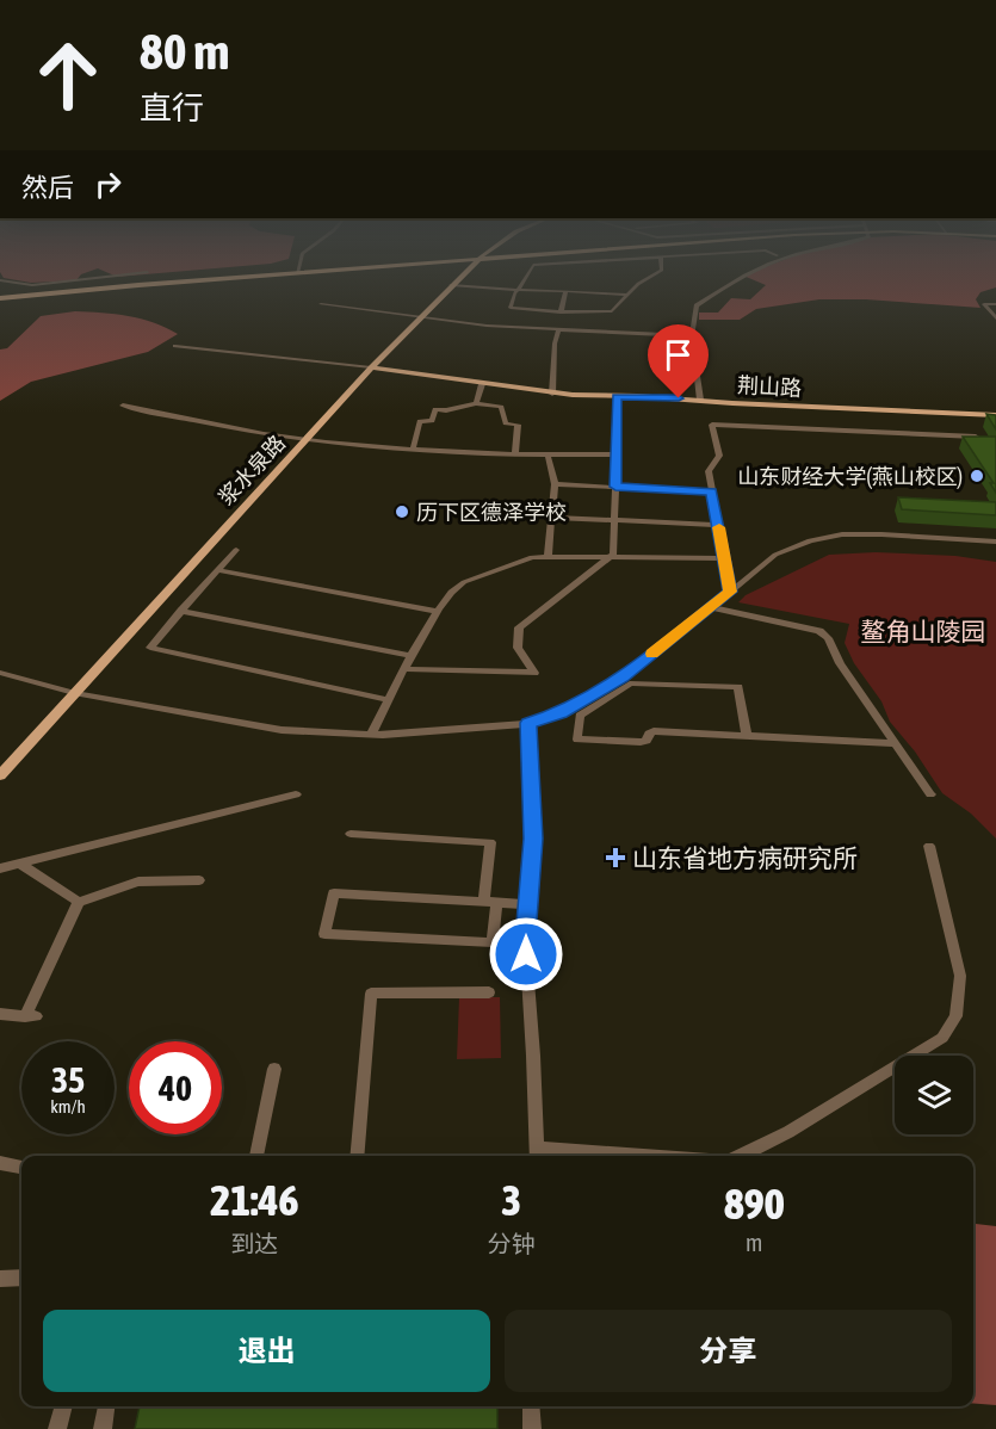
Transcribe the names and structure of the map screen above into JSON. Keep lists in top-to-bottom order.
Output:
{
  "streets": {
    "main road": ["荆山路", "浆水泉路"]
  },
  "crossings": [
    ["荆山路", "浆水泉路"]
  ],
  "parks": ["鳌角山陵园"],
  "places": {
    "other": ["山东财经大学(燕山校区)", "历下区德泽学校"],
    "health": ["山东省地方病研究所"]
  },
  "page": {
    "turn": ["80 m", "直行"],
    "then": "然后",
    "speed": "35 km/h",
    "limit": "40",
    "eta": [
      "21:46",
      "到达",
      "3",
      "分钟",
      "890",
      "m"
    ],
    "buttons": ["退出", "分享"]
  }
}
